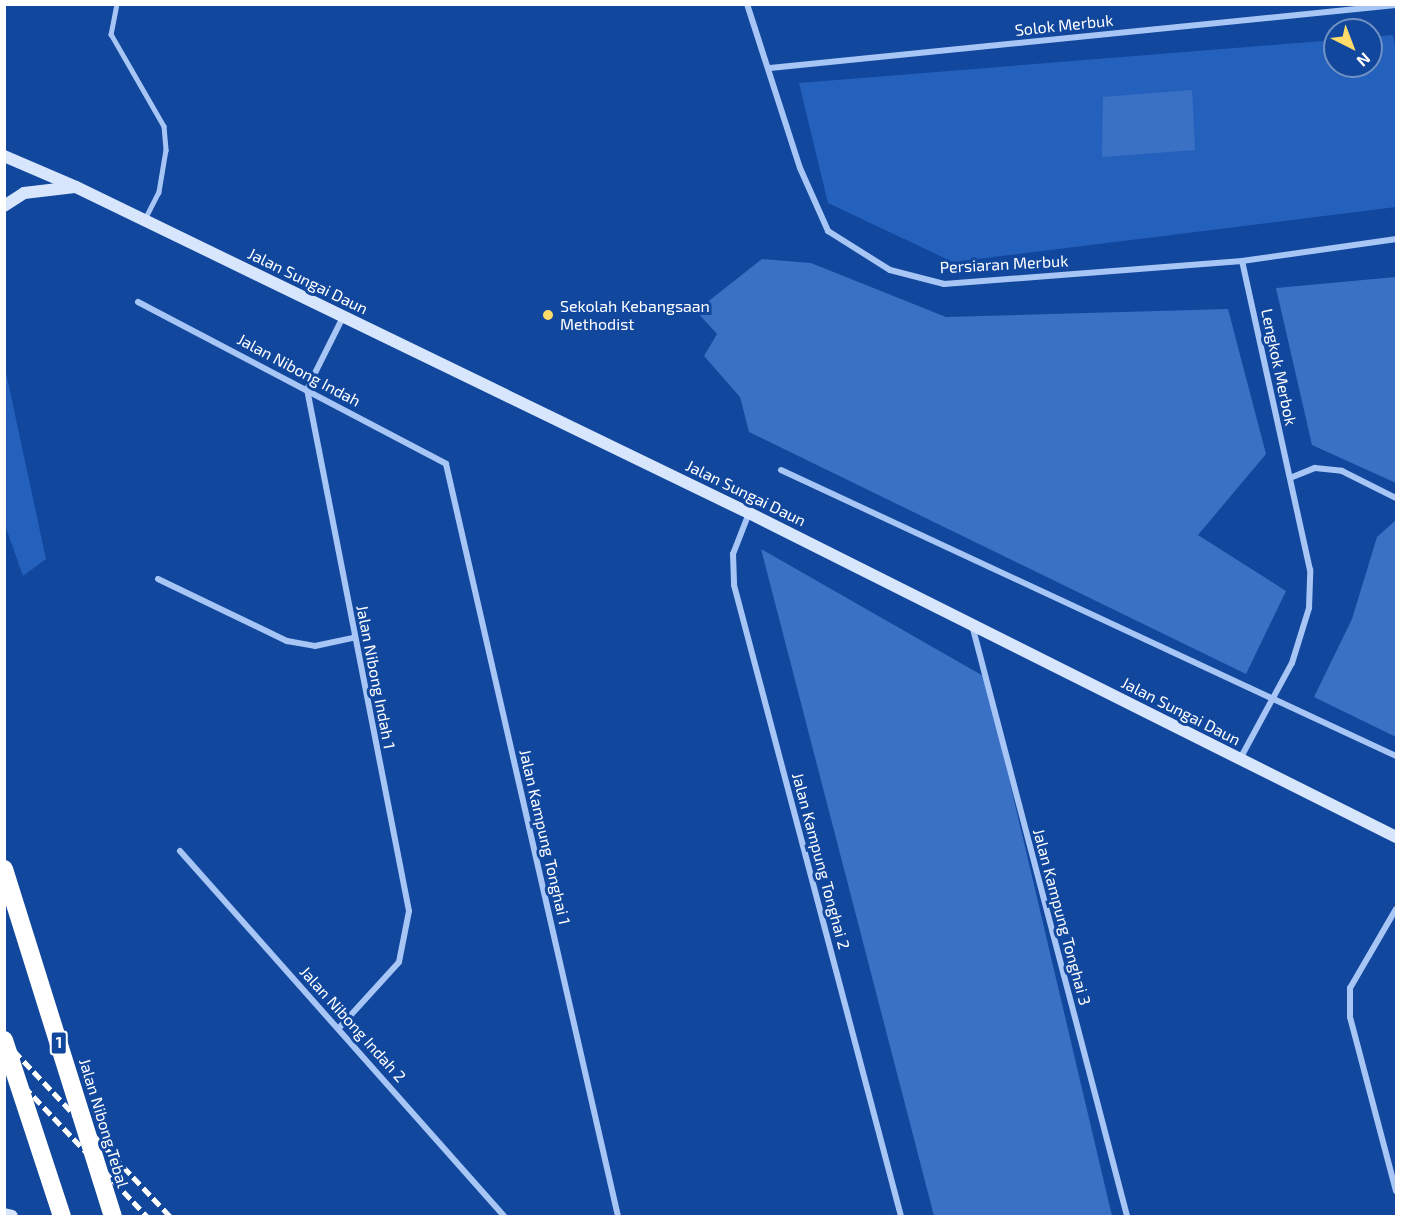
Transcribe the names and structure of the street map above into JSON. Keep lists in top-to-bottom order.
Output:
{
  "streets": {
    "highway": ["1", "Jalan Nibong Tebal"],
    "street": [
      "Solok Merbuk",
      "Persiaran Merbuk",
      "Jalan Sungai Daun",
      "Lengkok Merbok",
      "Jalan Nibong Indah",
      "Jalan Nibong Indah 1",
      "Jalan Kampung Tonghai 1",
      "Jalan Kampung Tonghai 2",
      "Jalan Kampung Tonghai 3",
      "Jalan Nibong Indah 2"
    ]
  },
  "crossings": [
    ["Solok Merbuk", "Persiaran Merbuk"],
    ["Persiaran Merbuk", "Lengkok Merbok"],
    ["Jalan Sungai Daun", "Lengkok Merbok"],
    ["Jalan Sungai Daun", "Jalan Kampung Tonghai 2"],
    ["Jalan Sungai Daun", "Jalan Kampung Tonghai 3"],
    ["Jalan Nibong Indah", "Jalan Nibong Indah 1"],
    ["Jalan Nibong Indah", "Jalan Kampung Tonghai 1"],
    ["Jalan Nibong Indah 1", "Jalan Nibong Indah 2"]
  ],
  "places": ["Sekolah Kebangsaan Methodist"],
  "north": "bottom right"
}
